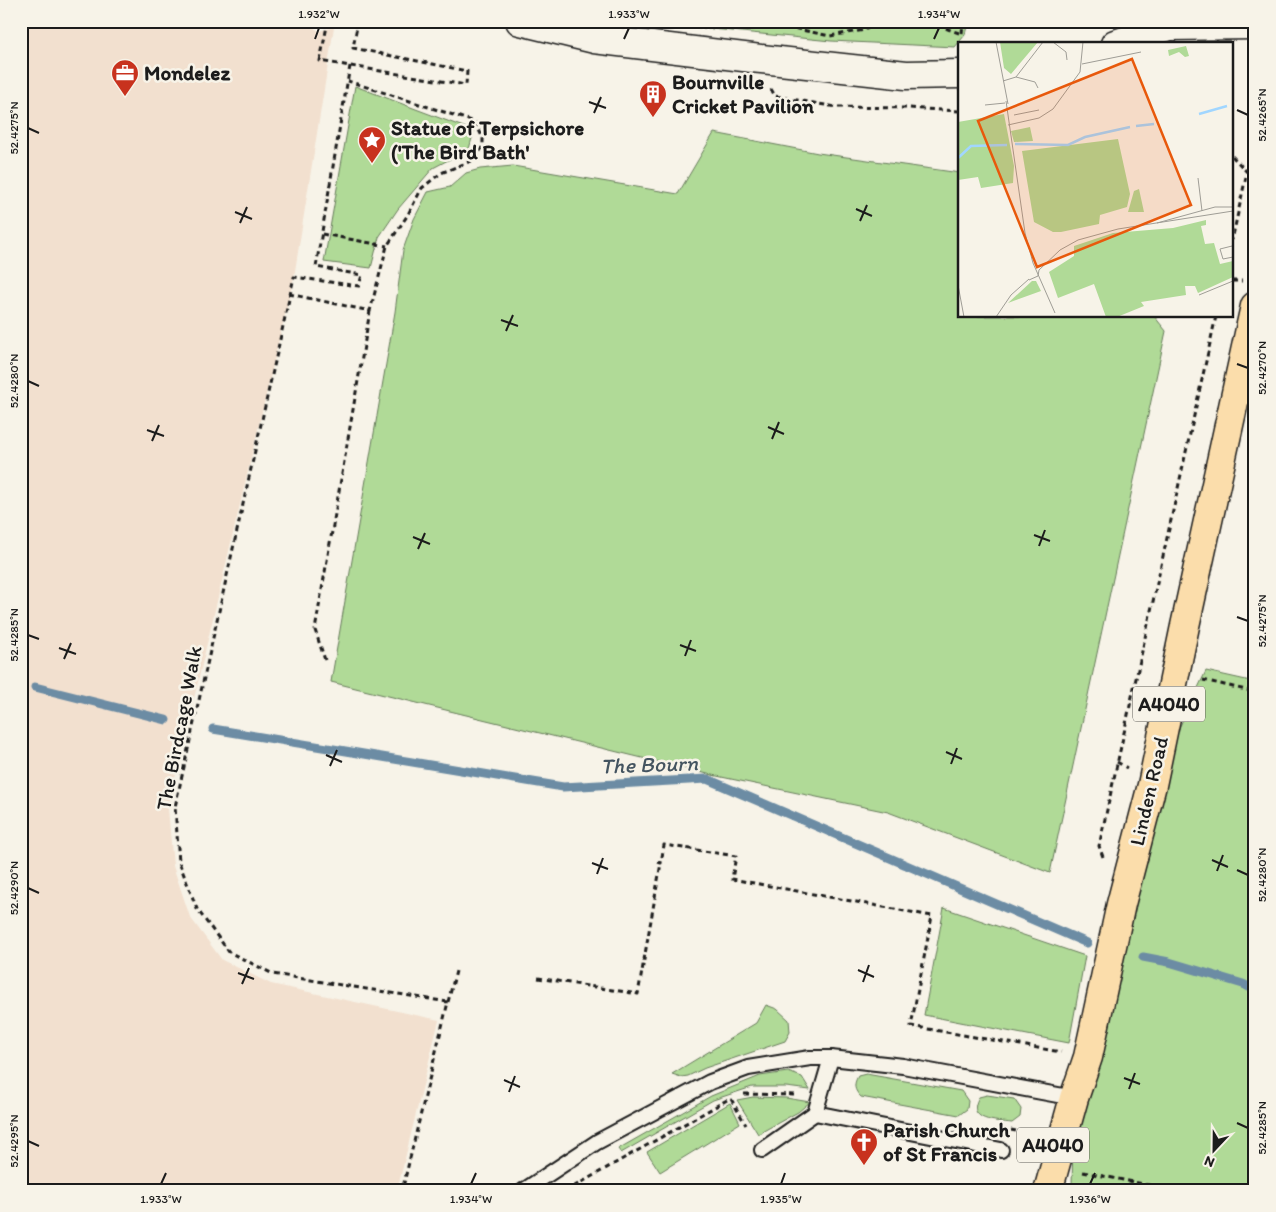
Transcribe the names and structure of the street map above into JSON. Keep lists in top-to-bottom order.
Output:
{
  "streets": {
    "highway": ["A4040", "Linden Road"],
    "path": ["The Birdcage Walk"]
  },
  "water": ["The Bourn"],
  "places": {
    "office": ["Mondelez"],
    "building": ["Bournville Cricket Pavilion"],
    "place": ["Statue of Terpsichore ('The Bird Bath'"],
    "church": ["Parish Church of St Francis"]
  },
  "north": "bottom",
  "coordinates": [
    "1.932°W",
    "1.933°W",
    "1.934°W",
    "52.4265°N",
    "52.4275°N",
    "52.4270°N",
    "52.4280°N",
    "52.4285°N",
    "52.4290°N",
    "52.4295°N",
    "1.935°W",
    "1.936°W"
  ]
}
